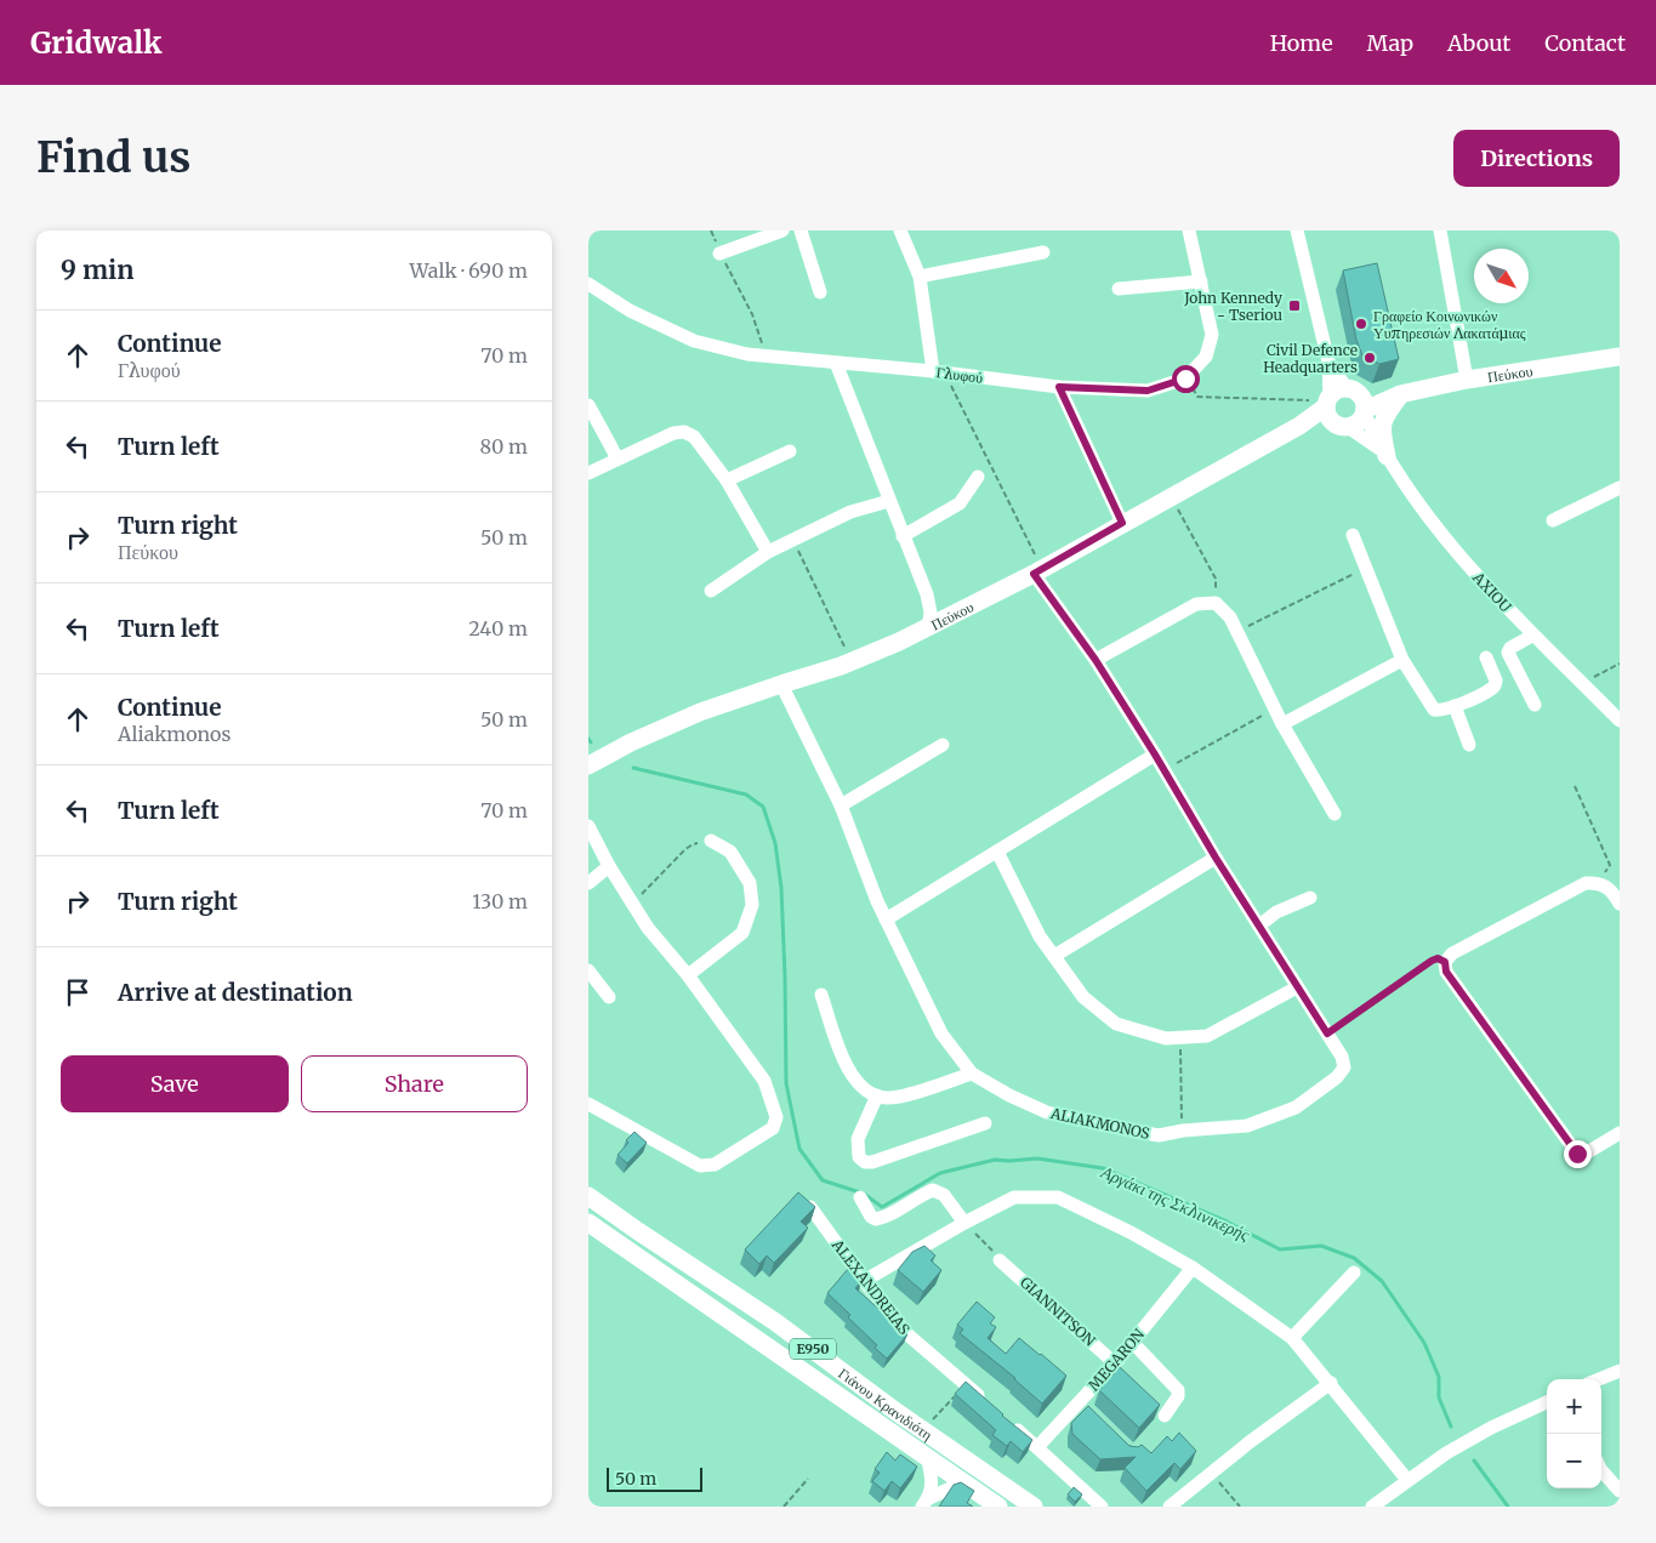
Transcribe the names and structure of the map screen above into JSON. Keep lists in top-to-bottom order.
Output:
{
  "streets": {
    "main road": ["Πεύκου", "E950", "Γιάνου Κρανιδιότη"],
    "street": [
      "Γλυφού",
      "AXIOU",
      "ALIAKMONOS",
      "ALEXANDREIAS",
      "GIANNITSON",
      "MEGARON"
    ]
  },
  "crossings": [
    ["Πεύκου", "AXIOU"],
    ["Πεύκου", "ALIAKMONOS"],
    ["GIANNITSON", "MEGARON"]
  ],
  "water": ["Αργάκι της Σκλινικερής"],
  "places": {
    "transit": ["John Kennedy - Tseriou"],
    "other": ["Γραφείο Κοινωνικών Υυπηρεσιών Λακατάμιας", "Civil Defence Headquarters"]
  },
  "scale_bar": "50 m",
  "north": "bottom right",
  "page": {
    "header": "Gridwalk",
    "nav": [
      "Home",
      "Map",
      "About",
      "Contact"
    ],
    "buttons": [
      "Directions",
      ["Save", "Share"]
    ],
    "title": "Find us",
    "heading": ["9 min", "Walk · 690 m"],
    "list": [
      ["Continue", "Γλυφού", "70 m"],
      ["Turn left", "80 m"],
      ["Turn right", "Πεύκου", "50 m"],
      ["Turn left", "240 m"],
      ["Continue", "Aliakmonos", "50 m"],
      ["Turn left", "70 m"],
      ["Turn right", "130 m"],
      "Arrive at destination"
    ],
    "map_buttons": ["+", "−"],
    "scale": "50 m"
  }
}
